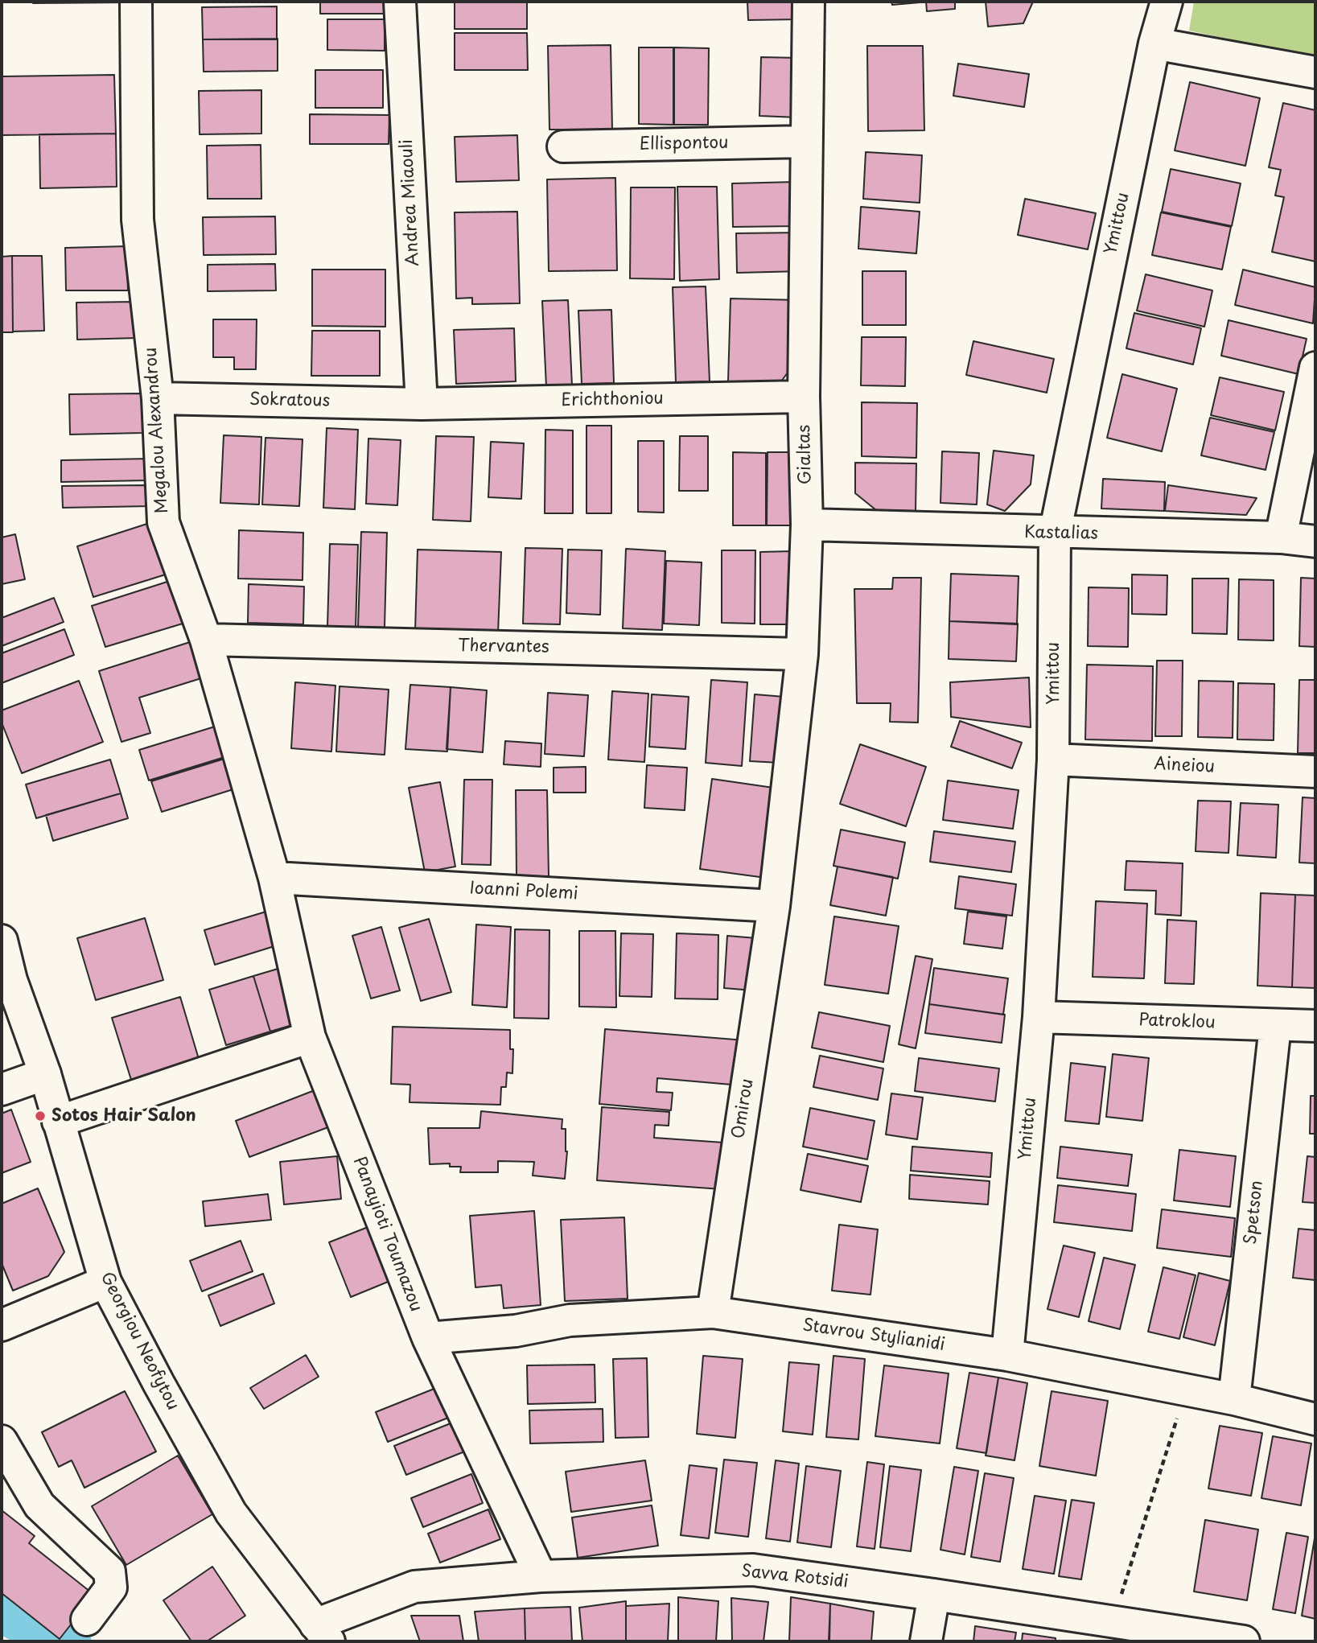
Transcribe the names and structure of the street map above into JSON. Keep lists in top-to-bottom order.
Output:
{
  "streets": {
    "street": [
      "Ellispontou",
      "Andrea Miaouli",
      "Ymittou",
      "Erichthoniou",
      "Sokratous",
      "Megalou Alexandrou",
      "Gialtas",
      "Kastalias",
      "Thervantes",
      "Aineiou",
      "Ioanni Polemi",
      "Patroklou",
      "Omirou",
      "Spetson",
      "Panayioti Toumazou",
      "Stavrou Stylianidi",
      "Georgiou Neofytou",
      "Savva Rotsidi"
    ]
  },
  "crossings": [
    ["Ellispontou", "Gialtas"],
    ["Andrea Miaouli", "Erichthoniou"],
    ["Andrea Miaouli", "Sokratous"],
    ["Ymittou", "Kastalias"],
    ["Ymittou", "Aineiou"],
    ["Ymittou", "Patroklou"],
    ["Ymittou", "Stavrou Stylianidi"],
    ["Erichthoniou", "Sokratous"],
    ["Erichthoniou", "Gialtas"],
    ["Sokratous", "Megalou Alexandrou"],
    ["Megalou Alexandrou", "Thervantes"],
    ["Megalou Alexandrou", "Ioanni Polemi"],
    ["Megalou Alexandrou", "Panayioti Toumazou"],
    ["Gialtas", "Kastalias"],
    ["Gialtas", "Thervantes"],
    ["Gialtas", "Ioanni Polemi"],
    ["Gialtas", "Omirou"],
    ["Ioanni Polemi", "Omirou"],
    ["Ioanni Polemi", "Panayioti Toumazou"],
    ["Patroklou", "Spetson"],
    ["Omirou", "Stavrou Stylianidi"],
    ["Spetson", "Stavrou Stylianidi"],
    ["Panayioti Toumazou", "Stavrou Stylianidi"],
    ["Panayioti Toumazou", "Savva Rotsidi"],
    ["Georgiou Neofytou", "Savva Rotsidi"]
  ],
  "places": ["Sotos Hair Salon"]
}
